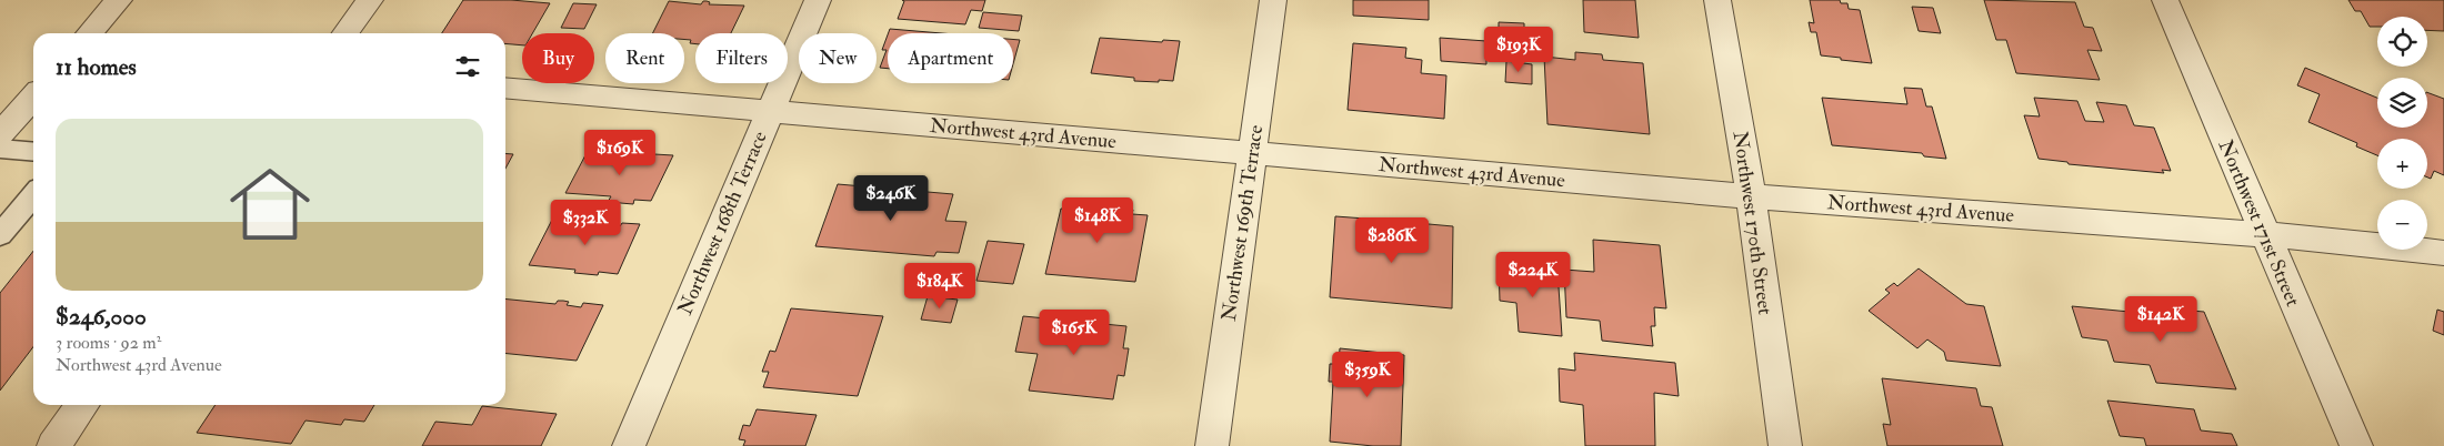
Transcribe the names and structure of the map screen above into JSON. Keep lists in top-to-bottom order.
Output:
{
  "streets": {
    "street": [
      "Northwest 43rd Avenue",
      "Northwest 168th Terrace",
      "Northwest 169th Terrace",
      "Northwest 170th Street",
      "Northwest 171st Street"
    ]
  },
  "crossings": [
    ["Northwest 43rd Avenue", "Northwest 168th Terrace"],
    ["Northwest 43rd Avenue", "Northwest 169th Terrace"],
    ["Northwest 43rd Avenue", "Northwest 170th Street"],
    ["Northwest 43rd Avenue", "Northwest 171st Street"]
  ],
  "page": {
    "map_buttons": ["+", "−"],
    "price": [
      "$193K",
      "$169K",
      "$246K",
      "$148K",
      "$332K",
      "$286K",
      "$224K",
      "$184K",
      "$142K",
      "$165K",
      "$359K"
    ],
    "chip": [
      "Buy",
      "Rent",
      "Filters",
      "New",
      "Apartment"
    ],
    "heading": "11 homes",
    "list": [
      {
        "name": "$246,000",
        "note": "3 rooms · 92 m² · Northwest 43rd Avenue"
      }
    ]
  }
}
